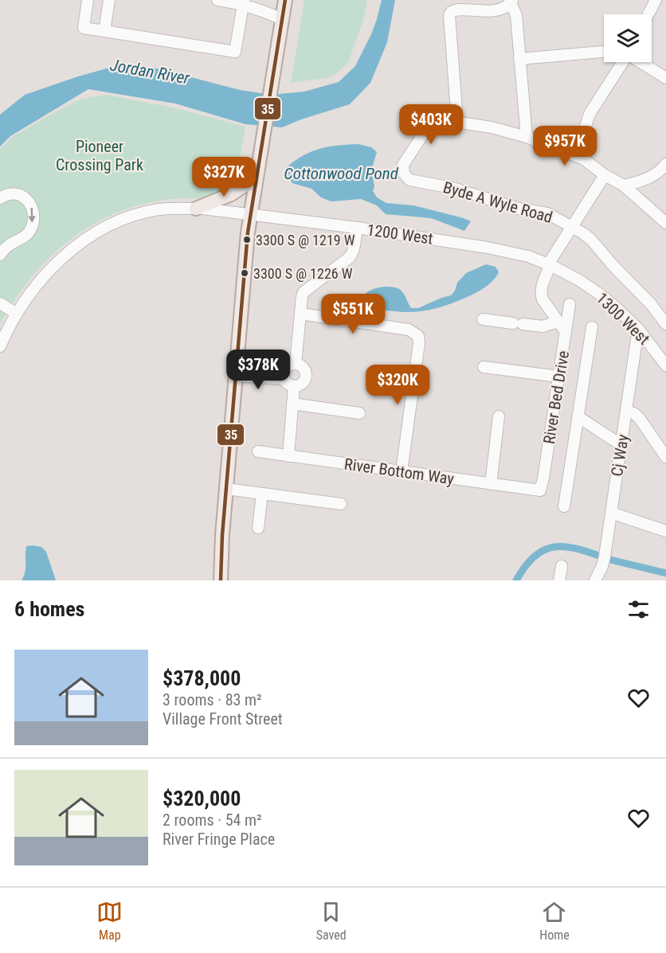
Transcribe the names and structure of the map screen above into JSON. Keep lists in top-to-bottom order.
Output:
{
  "streets": {
    "street": [
      "Byde A Wyle Road",
      "1200 West",
      "1300 West",
      "River Bed Drive",
      "Cj Way",
      "River Bottom Way"
    ]
  },
  "crossings": [
    ["1200 West", "1300 West"],
    ["1300 West", "Cj Way"],
    ["River Bed Drive", "River Bottom Way"]
  ],
  "water": ["Jordan River", "Cottonwood Pond"],
  "parks": ["Pioneer Crossing Park"],
  "places": ["3300 S @ 1219 W", "3300 S @ 1226 W"],
  "lines": ["transit line 35"],
  "page": {
    "price": [
      "$403K",
      "$957K",
      "$327K",
      "$551K",
      "$378K",
      "$320K"
    ],
    "heading": "6 homes",
    "list": [
      {
        "name": "$378,000",
        "note": "3 rooms · 83 m² · Village Front Street"
      },
      {
        "name": "$320,000",
        "note": "2 rooms · 54 m² · River Fringe Place"
      }
    ],
    "tabs": ["Map", "Saved", "Home"]
  }
}
